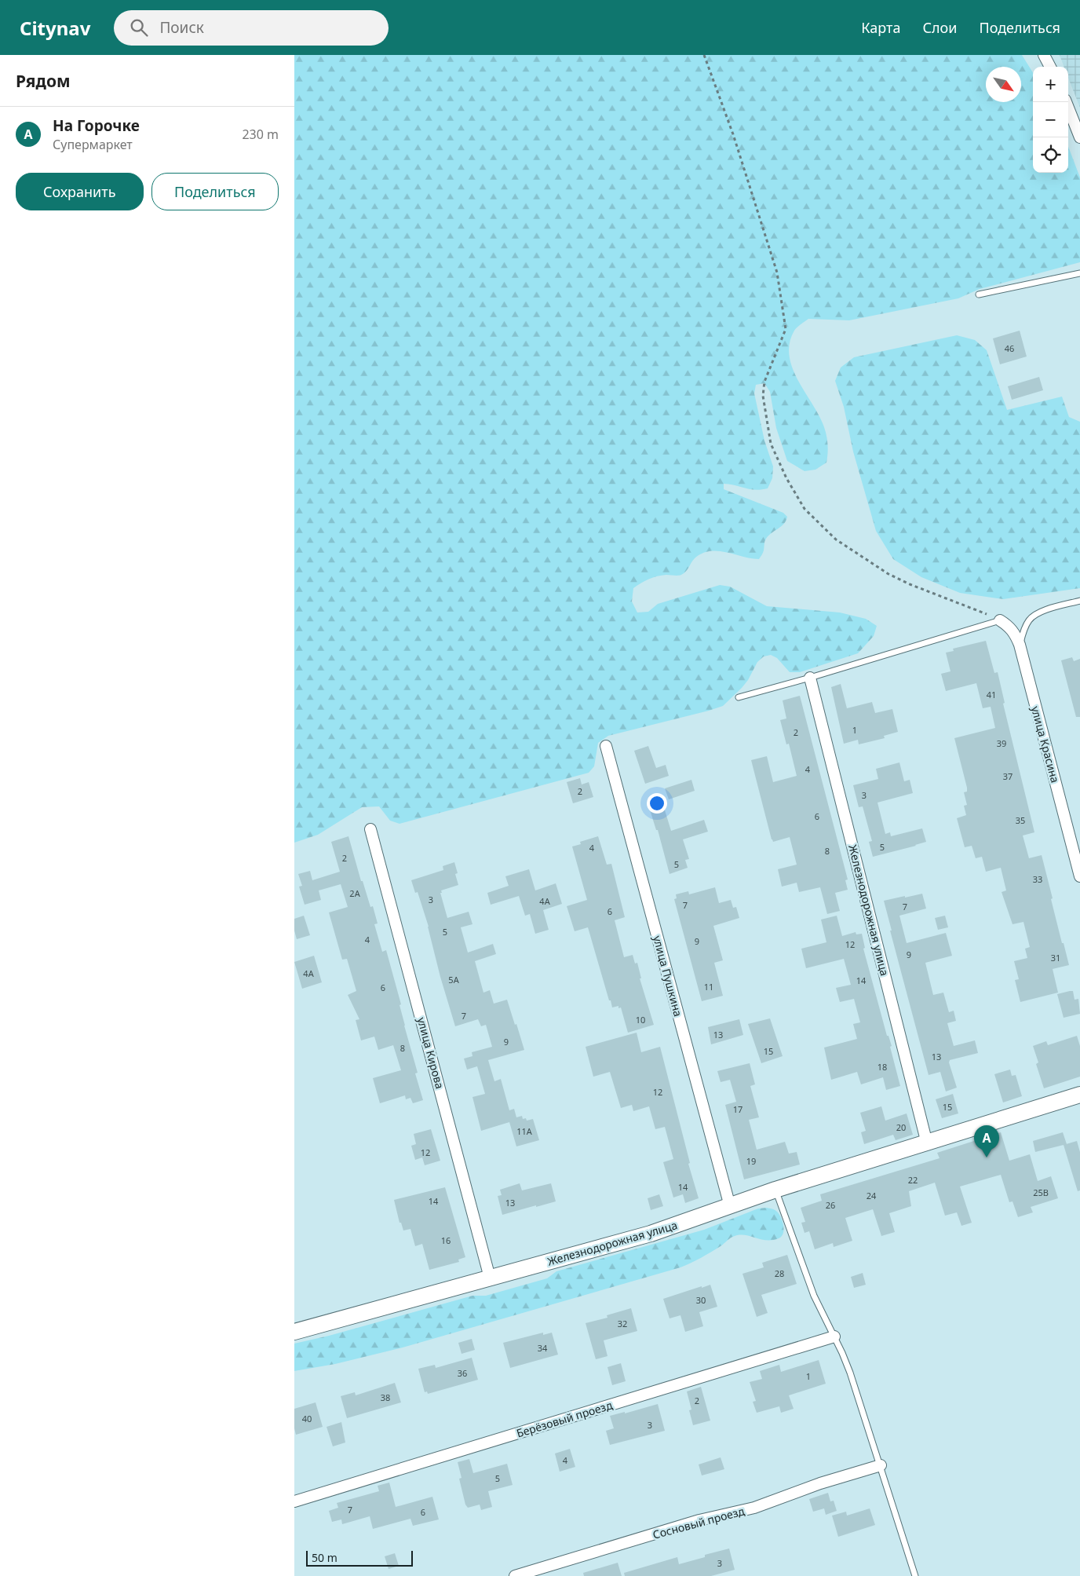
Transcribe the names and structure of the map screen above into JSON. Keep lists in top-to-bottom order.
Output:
{
  "streets": {
    "street": [
      "улица Красина",
      "Железнодорожная улица",
      "улица Пушкина",
      "улица Кирова",
      "Берёзовый проезд",
      "Сосновый проезд"
    ]
  },
  "crossings": [
    ["Железнодорожная улица", "улица Пушкина"],
    ["Железнодорожная улица", "улица Кирова"]
  ],
  "house_numbers": [
    "46",
    "41",
    "1",
    "2",
    "39",
    "4",
    "37",
    "2",
    "3",
    "6",
    "35",
    "5",
    "4",
    "8",
    "2",
    "5",
    "33",
    "2А",
    "3",
    "4А",
    "7",
    "7",
    "6",
    "5",
    "4",
    "9",
    "12",
    "9",
    "31",
    "4А",
    "5А",
    "14",
    "11",
    "6",
    "7",
    "10",
    "13",
    "9",
    "8",
    "15",
    "13",
    "18",
    "12",
    "15",
    "17",
    "20",
    "11А",
    "12",
    "19",
    "22",
    "14",
    "25В",
    "24",
    "14",
    "13",
    "26",
    "16",
    "28",
    "30",
    "32",
    "34",
    "36",
    "1",
    "38",
    "2",
    "40",
    "3",
    "4",
    "5",
    "7",
    "6",
    "3"
  ],
  "scale_bar": "50 m",
  "north": "bottom right",
  "page": {
    "header": "Citynav",
    "search": "Поиск",
    "nav": ["Карта", "Слои", "Поделиться"],
    "heading": "Рядом",
    "map_buttons": ["+", "−"],
    "list": [
      {
        "mark": "A",
        "name": "На Горочке",
        "note": "Супермаркет",
        "value": "230 m"
      }
    ],
    "buttons": ["Сохранить", "Поделиться"],
    "pins": "A",
    "scale": "50 m"
  }
}
